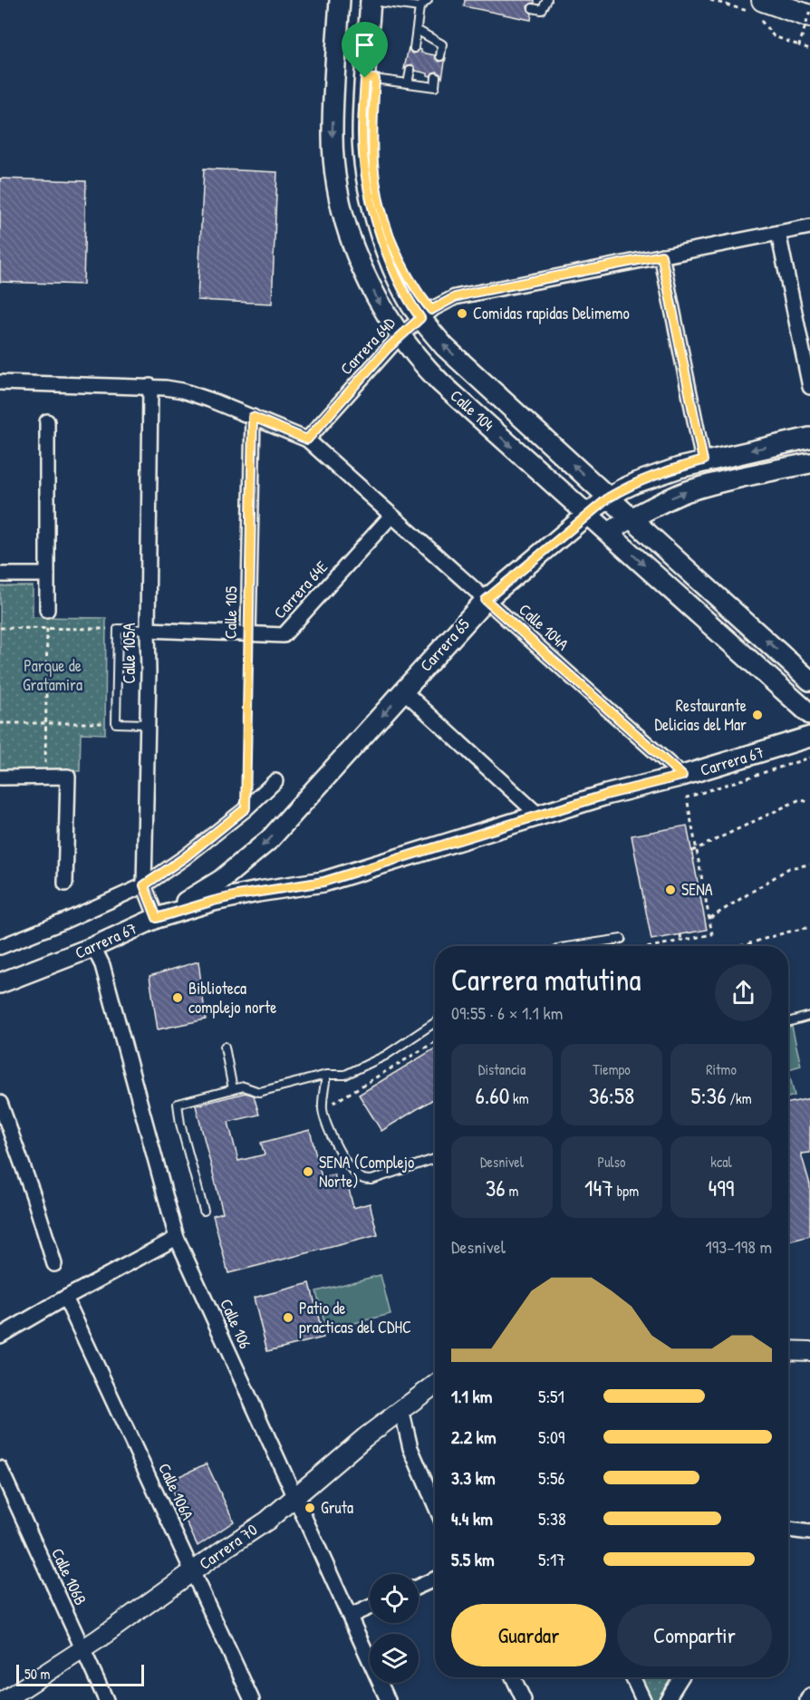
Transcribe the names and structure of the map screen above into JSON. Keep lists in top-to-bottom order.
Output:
{
  "streets": {
    "main road": ["Calle 104", "Carrera 65", "Carrera 67"],
    "street": [
      "Carrera 64D",
      "Carrera 64E",
      "Calle 105",
      "Calle 104A",
      "Calle 105A",
      "Calle 106",
      "Calle 106A",
      "Carrera 70",
      "Calle 106B"
    ]
  },
  "crossings": [
    ["Carrera 64D", "Calle 104"],
    ["Carrera 64D", "Calle 104A"],
    ["Calle 104", "Carrera 65"],
    ["Carrera 64E", "Calle 105"],
    ["Carrera 64E", "Calle 104A"],
    ["Carrera 64E", "Calle 105A"],
    ["Calle 104A", "Carrera 65"],
    ["Calle 104A", "Carrera 67"],
    ["Carrera 65", "Calle 105A"],
    ["Carrera 65", "Carrera 67"],
    ["Calle 105A", "Carrera 67"],
    ["Carrera 67", "Calle 106"],
    ["Calle 106", "Carrera 70"],
    ["Calle 106A", "Carrera 70"],
    ["Carrera 70", "Calle 106B"]
  ],
  "one_way": ["Carrera 65"],
  "parks": ["Parque de Gratamira"],
  "places": [
    "Comidas rapidas Delimemo",
    "Restaurante Delicias del Mar",
    "SENA",
    "Biblioteca complejo norte",
    "SENA (Complejo Norte)",
    "Patio de practicas del CDHC",
    "Gruta"
  ],
  "scale_bar": "50 m",
  "page": {
    "heading": ["Carrera matutina", "09:55 · 6 × 1.1 km"],
    "stats": [
      ["Distancia", "6.60 km"],
      ["Tiempo", "36:58"],
      ["Ritmo", "5:36 /km"],
      ["Desnivel", "36 m"],
      ["Pulso", "147 bpm"],
      ["kcal", "499"]
    ],
    "chart": ["Desnivel", "193–198 m"],
    "list": [
      {
        "name": "1.1 km",
        "note": "5:51"
      },
      {
        "name": "2.2 km",
        "note": "5:09"
      },
      {
        "name": "3.3 km",
        "note": "5:56"
      },
      {
        "name": "4.4 km",
        "note": "5:38"
      },
      {
        "name": "5.5 km",
        "note": "5:17"
      }
    ],
    "buttons": ["Guardar", "Compartir"],
    "scale": "50 m"
  }
}
